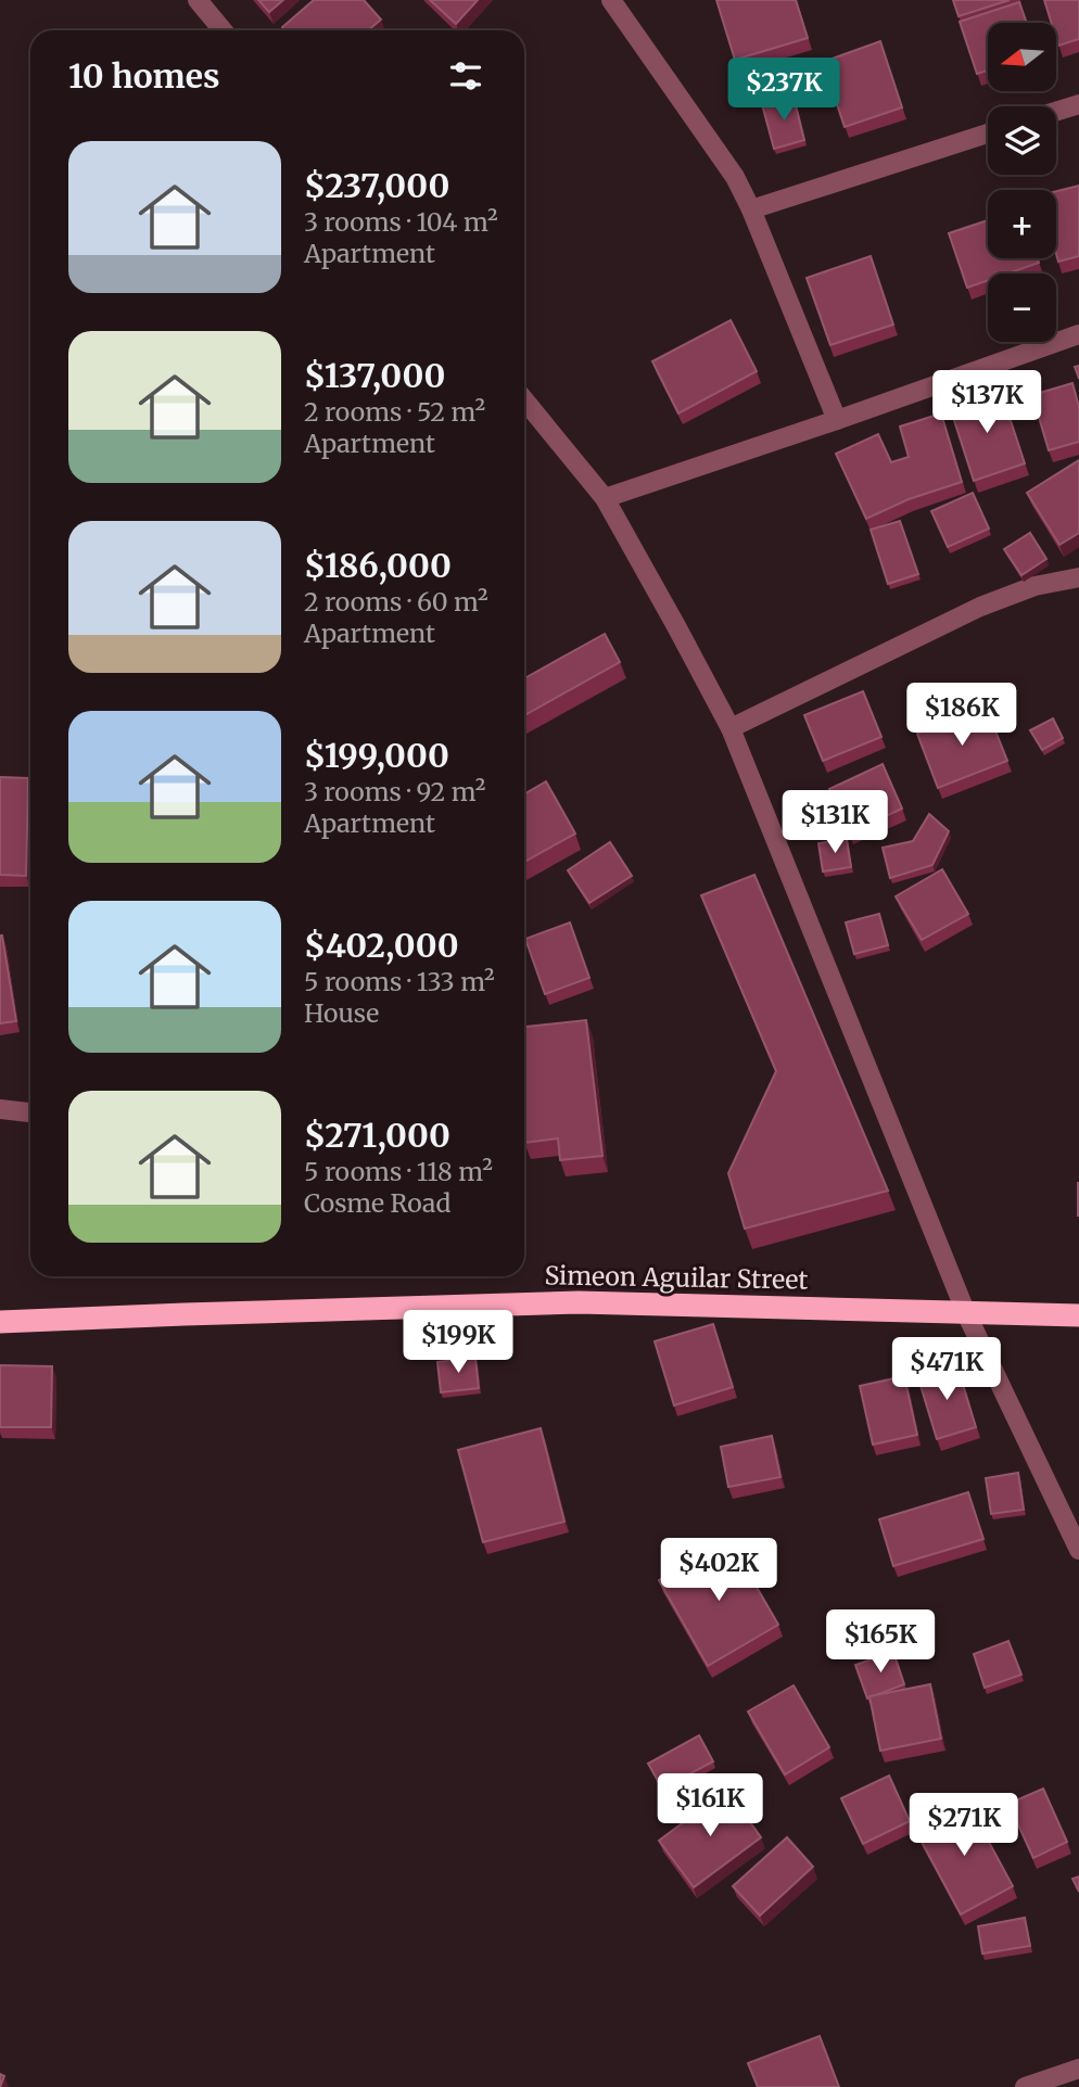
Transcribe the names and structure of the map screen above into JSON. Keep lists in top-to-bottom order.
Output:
{
  "streets": {
    "highway": ["Simeon Aguilar Street"]
  },
  "north": "left",
  "page": {
    "map_buttons": ["+", "−"],
    "heading": "10 homes",
    "price": [
      "$237K",
      "$137K",
      "$186K",
      "$131K",
      "$199K",
      "$471K",
      "$402K",
      "$165K",
      "$161K",
      "$271K"
    ],
    "list": [
      {
        "name": "$237,000",
        "note": "3 rooms · 104 m² · Apartment"
      },
      {
        "name": "$137,000",
        "note": "2 rooms · 52 m² · Apartment"
      },
      {
        "name": "$186,000",
        "note": "2 rooms · 60 m² · Apartment"
      },
      {
        "name": "$199,000",
        "note": "3 rooms · 92 m² · Apartment"
      },
      {
        "name": "$402,000",
        "note": "5 rooms · 133 m² · House"
      },
      {
        "name": "$271,000",
        "note": "5 rooms · 118 m² · Cosme Road"
      }
    ]
  }
}
